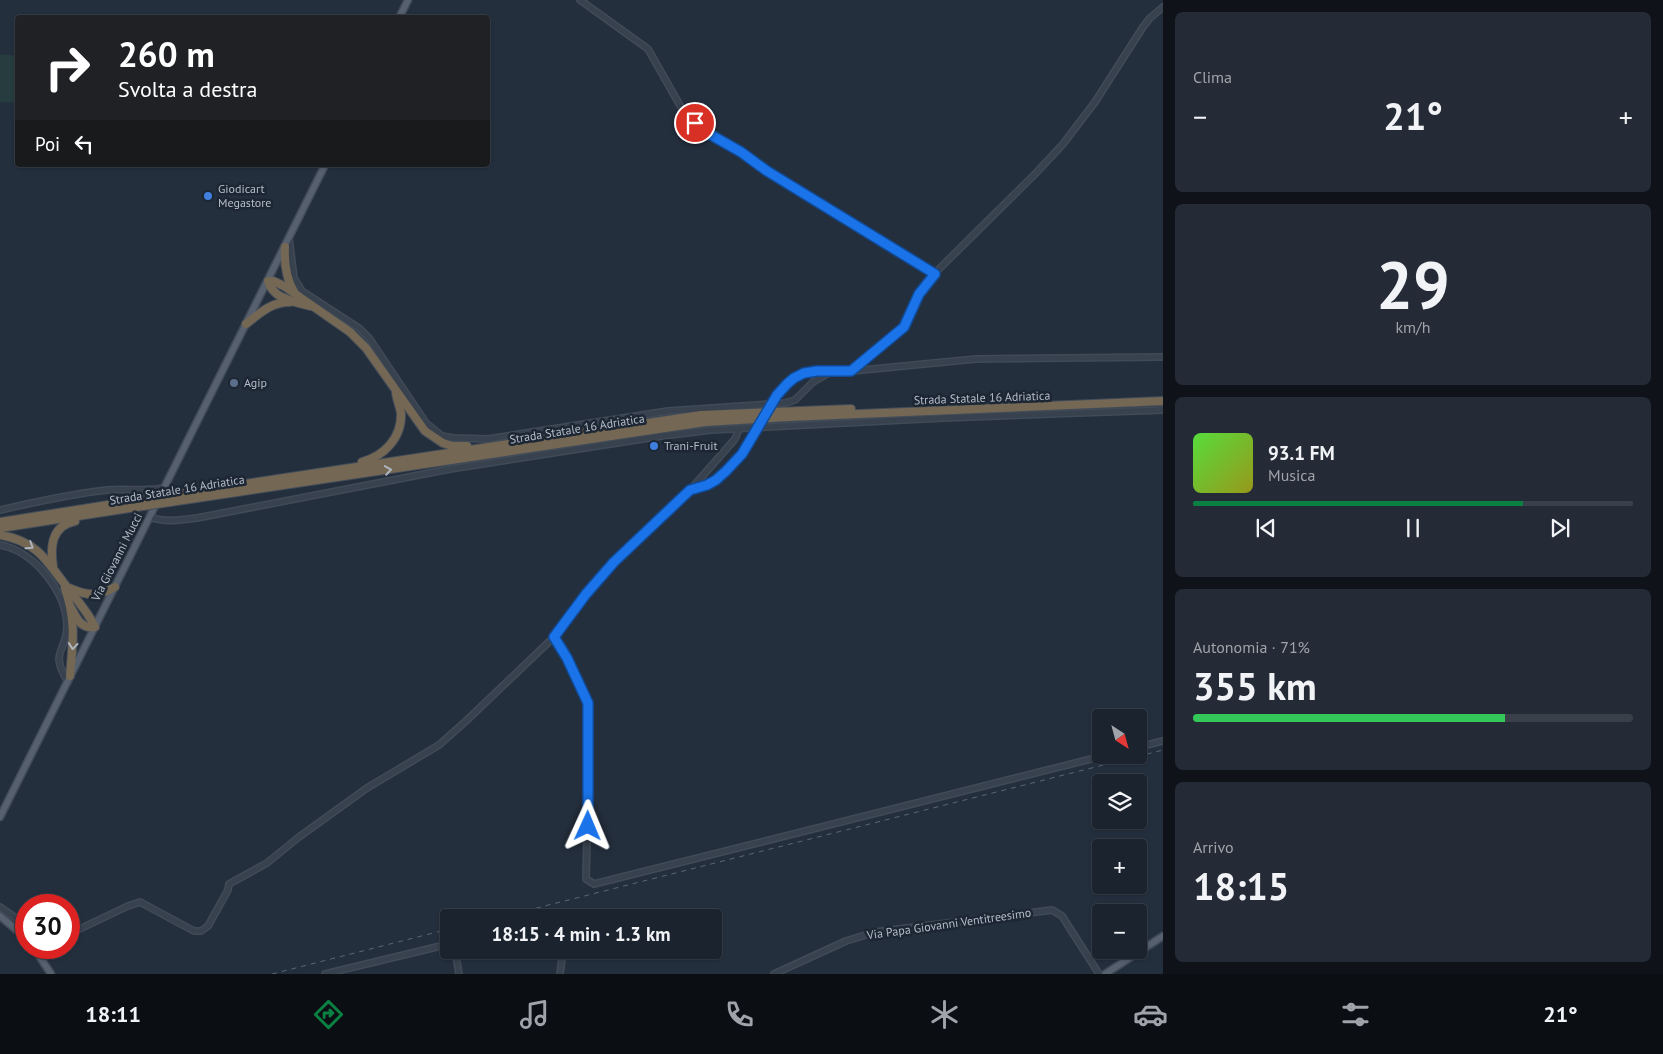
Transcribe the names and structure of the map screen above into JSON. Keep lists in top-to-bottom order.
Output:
{
  "streets": {
    "highway": ["Strada Statale 16 Adriatica"],
    "main road": ["Via Giovanni Mucci"],
    "street": ["Via Papa Giovanni Ventitreesimo"]
  },
  "places": ["Giodicart Megastore", "Agip", "Trani-Fruit"],
  "north": "bottom right",
  "page": {
    "tile": [
      "Clima",
      ["29", "km/h"],
      ["Autonomia · 71%", "355 km"],
      ["Arrivo", "18:15"]
    ],
    "turn": ["260 m", "Svolta a destra"],
    "heat": ["−", "21°", "+"],
    "then": "Poi",
    "song": ["93.1 FM", "Musica"],
    "map_buttons": ["+", "−"],
    "limit": "30",
    "trip": "18:15 · 4 min · 1.3 km",
    "tabs": ["18:11", "21°"]
  }
}
